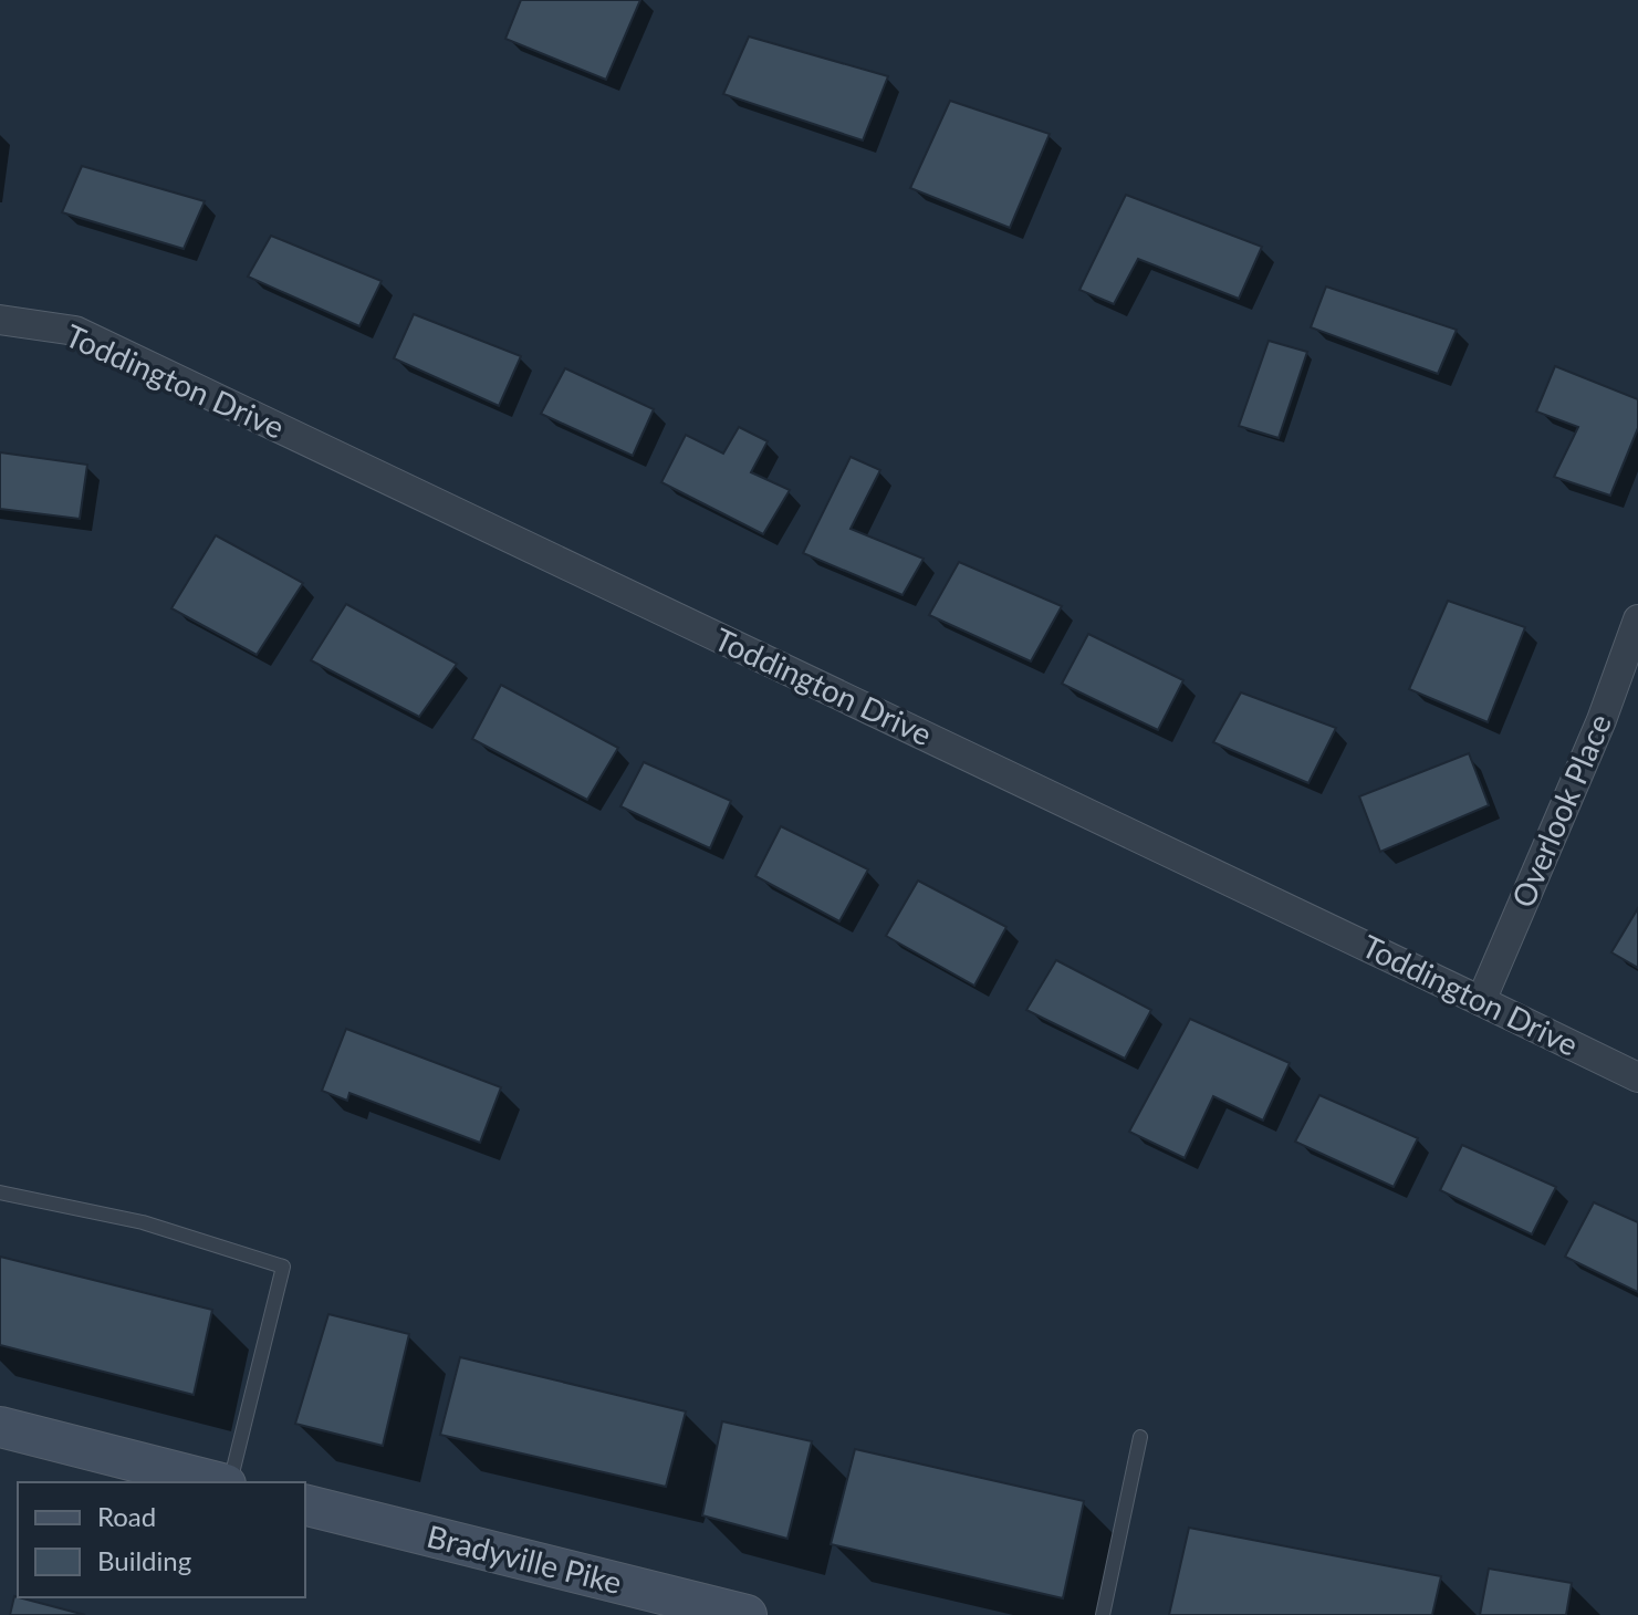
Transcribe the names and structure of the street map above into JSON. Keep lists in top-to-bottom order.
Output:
{
  "streets": {
    "main road": ["Bradyville Pike"],
    "street": ["Toddington Drive", "Overlook Place"]
  },
  "crossings": [
    ["Toddington Drive", "Overlook Place"]
  ],
  "legend": ["Road", "Building"]
}
